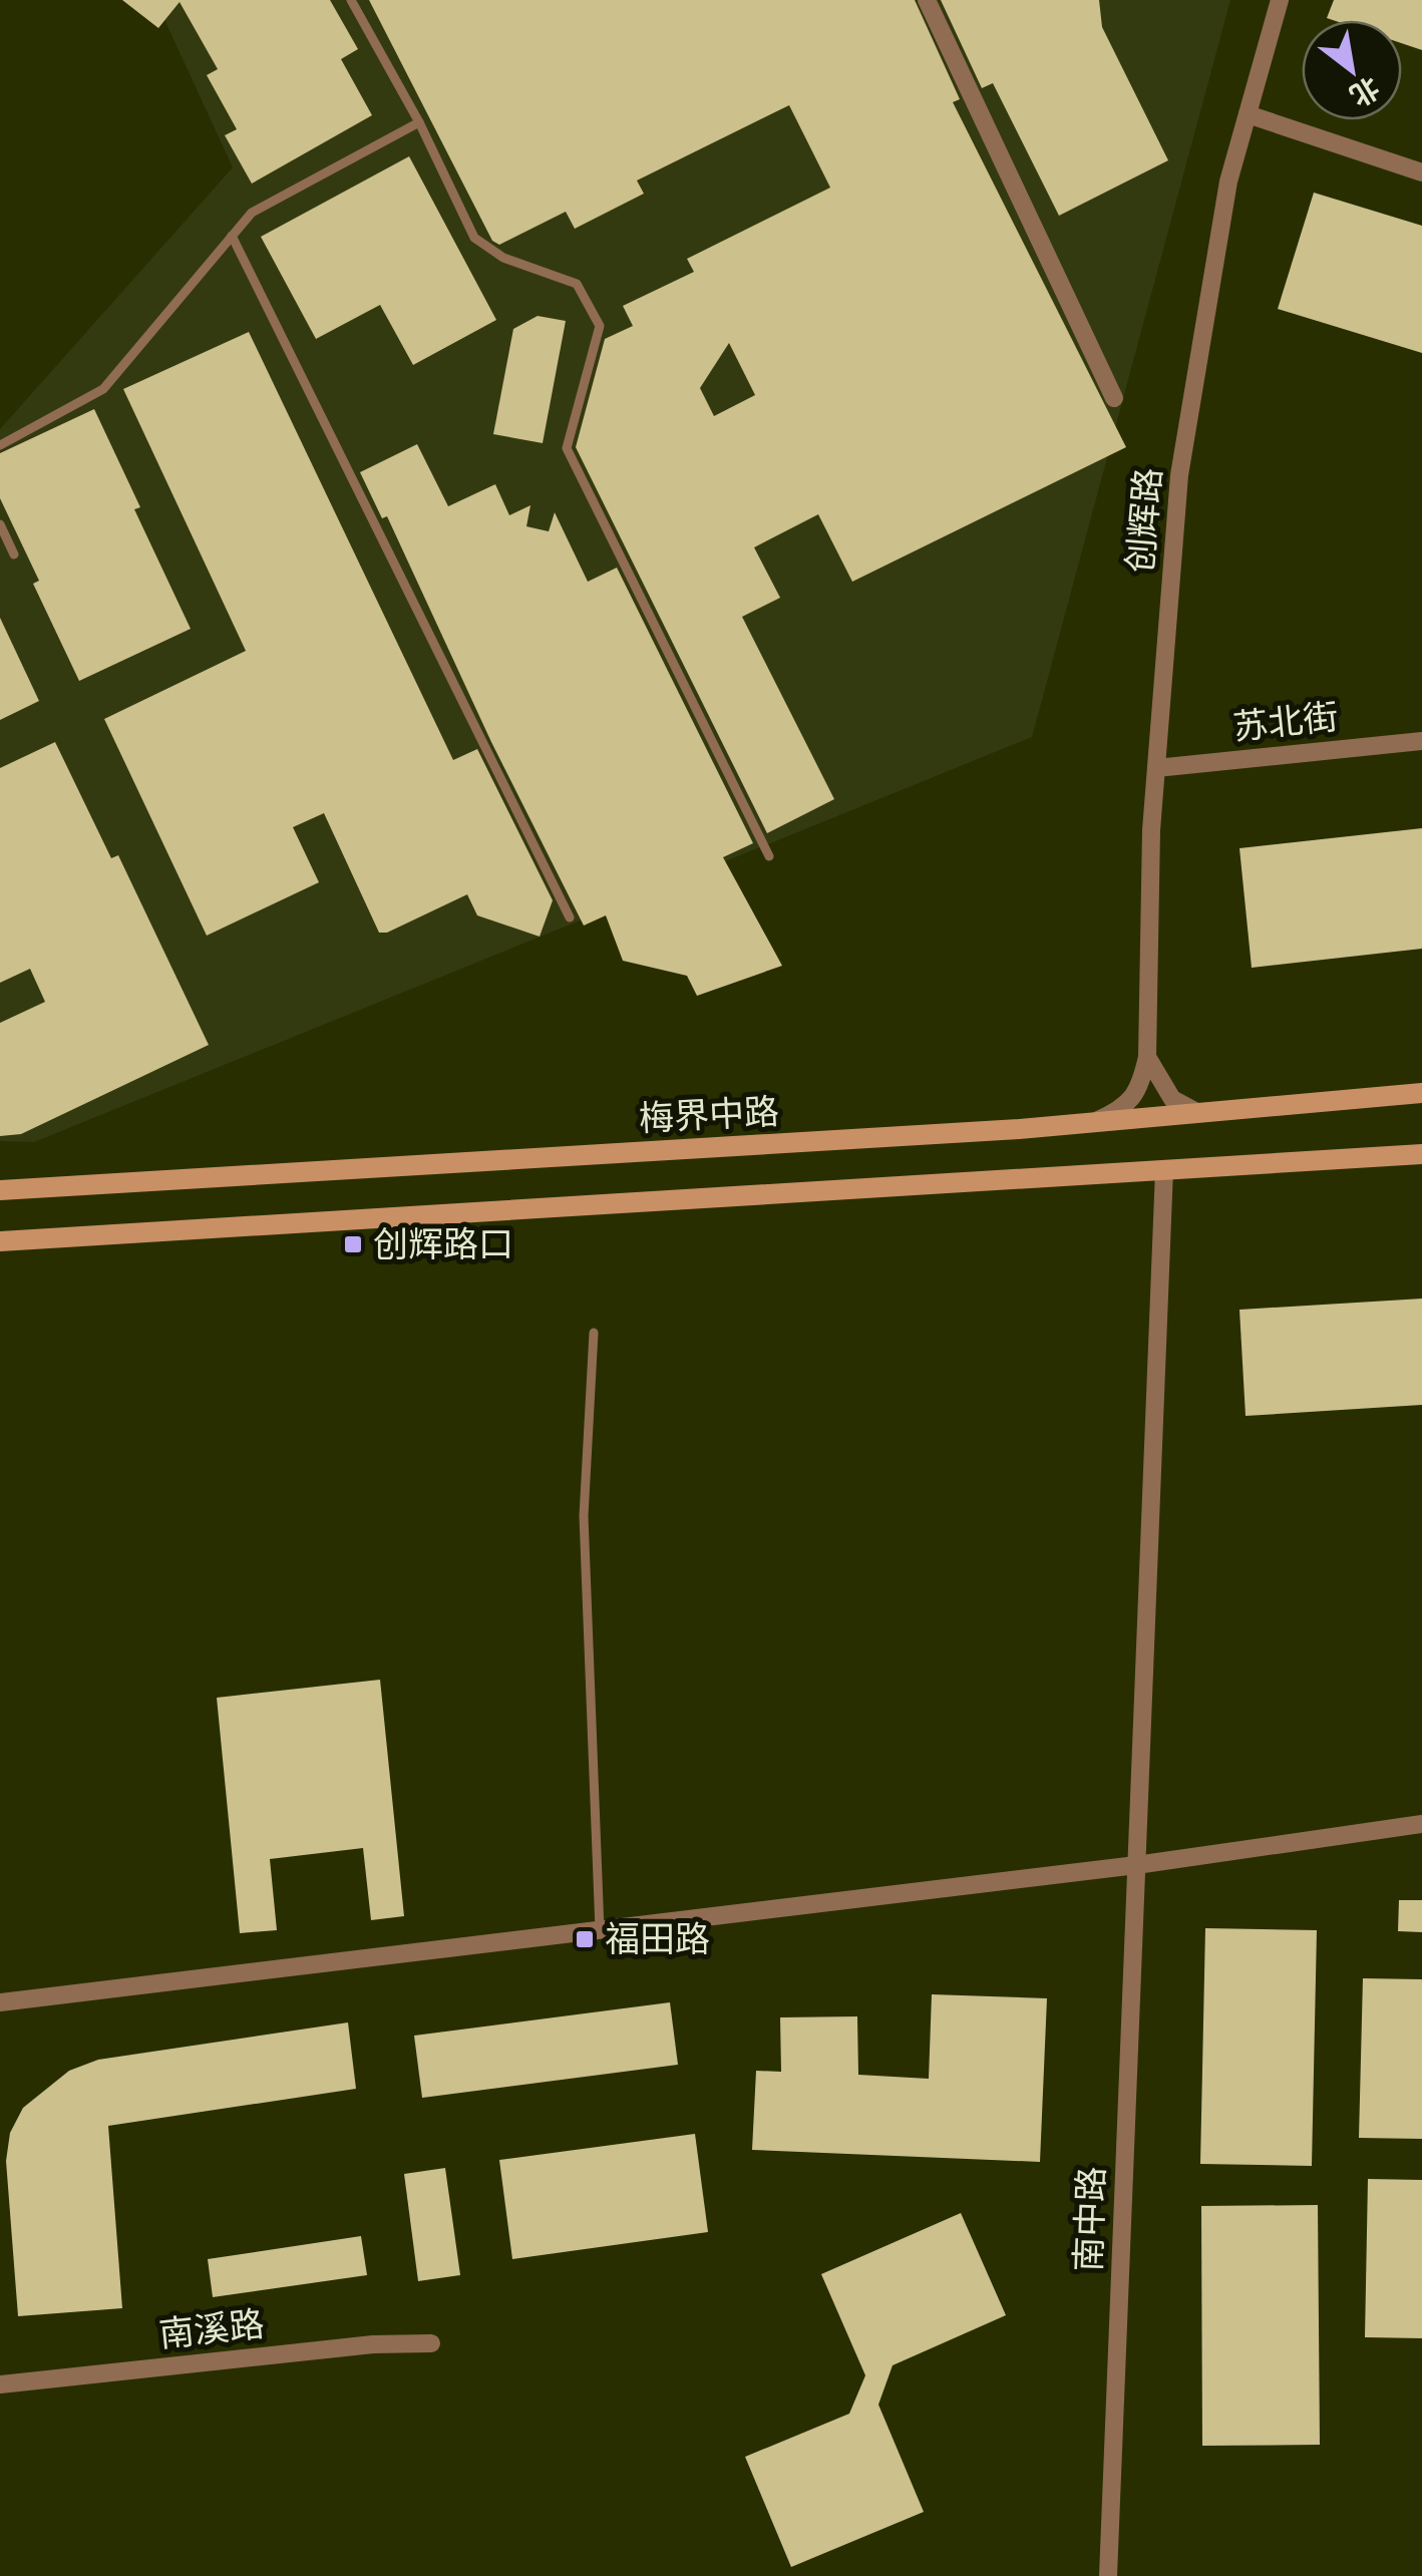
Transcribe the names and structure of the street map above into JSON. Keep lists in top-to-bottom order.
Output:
{
  "streets": {
    "main road": ["梅界中路"],
    "street": [
      "创辉路",
      "苏北街",
      "南中路",
      "南溪路"
    ]
  },
  "crossings": [
    ["创辉路", "苏北街"]
  ],
  "places": {
    "transit": ["创辉路口", "福田路"]
  },
  "north": "bottom right"
}
